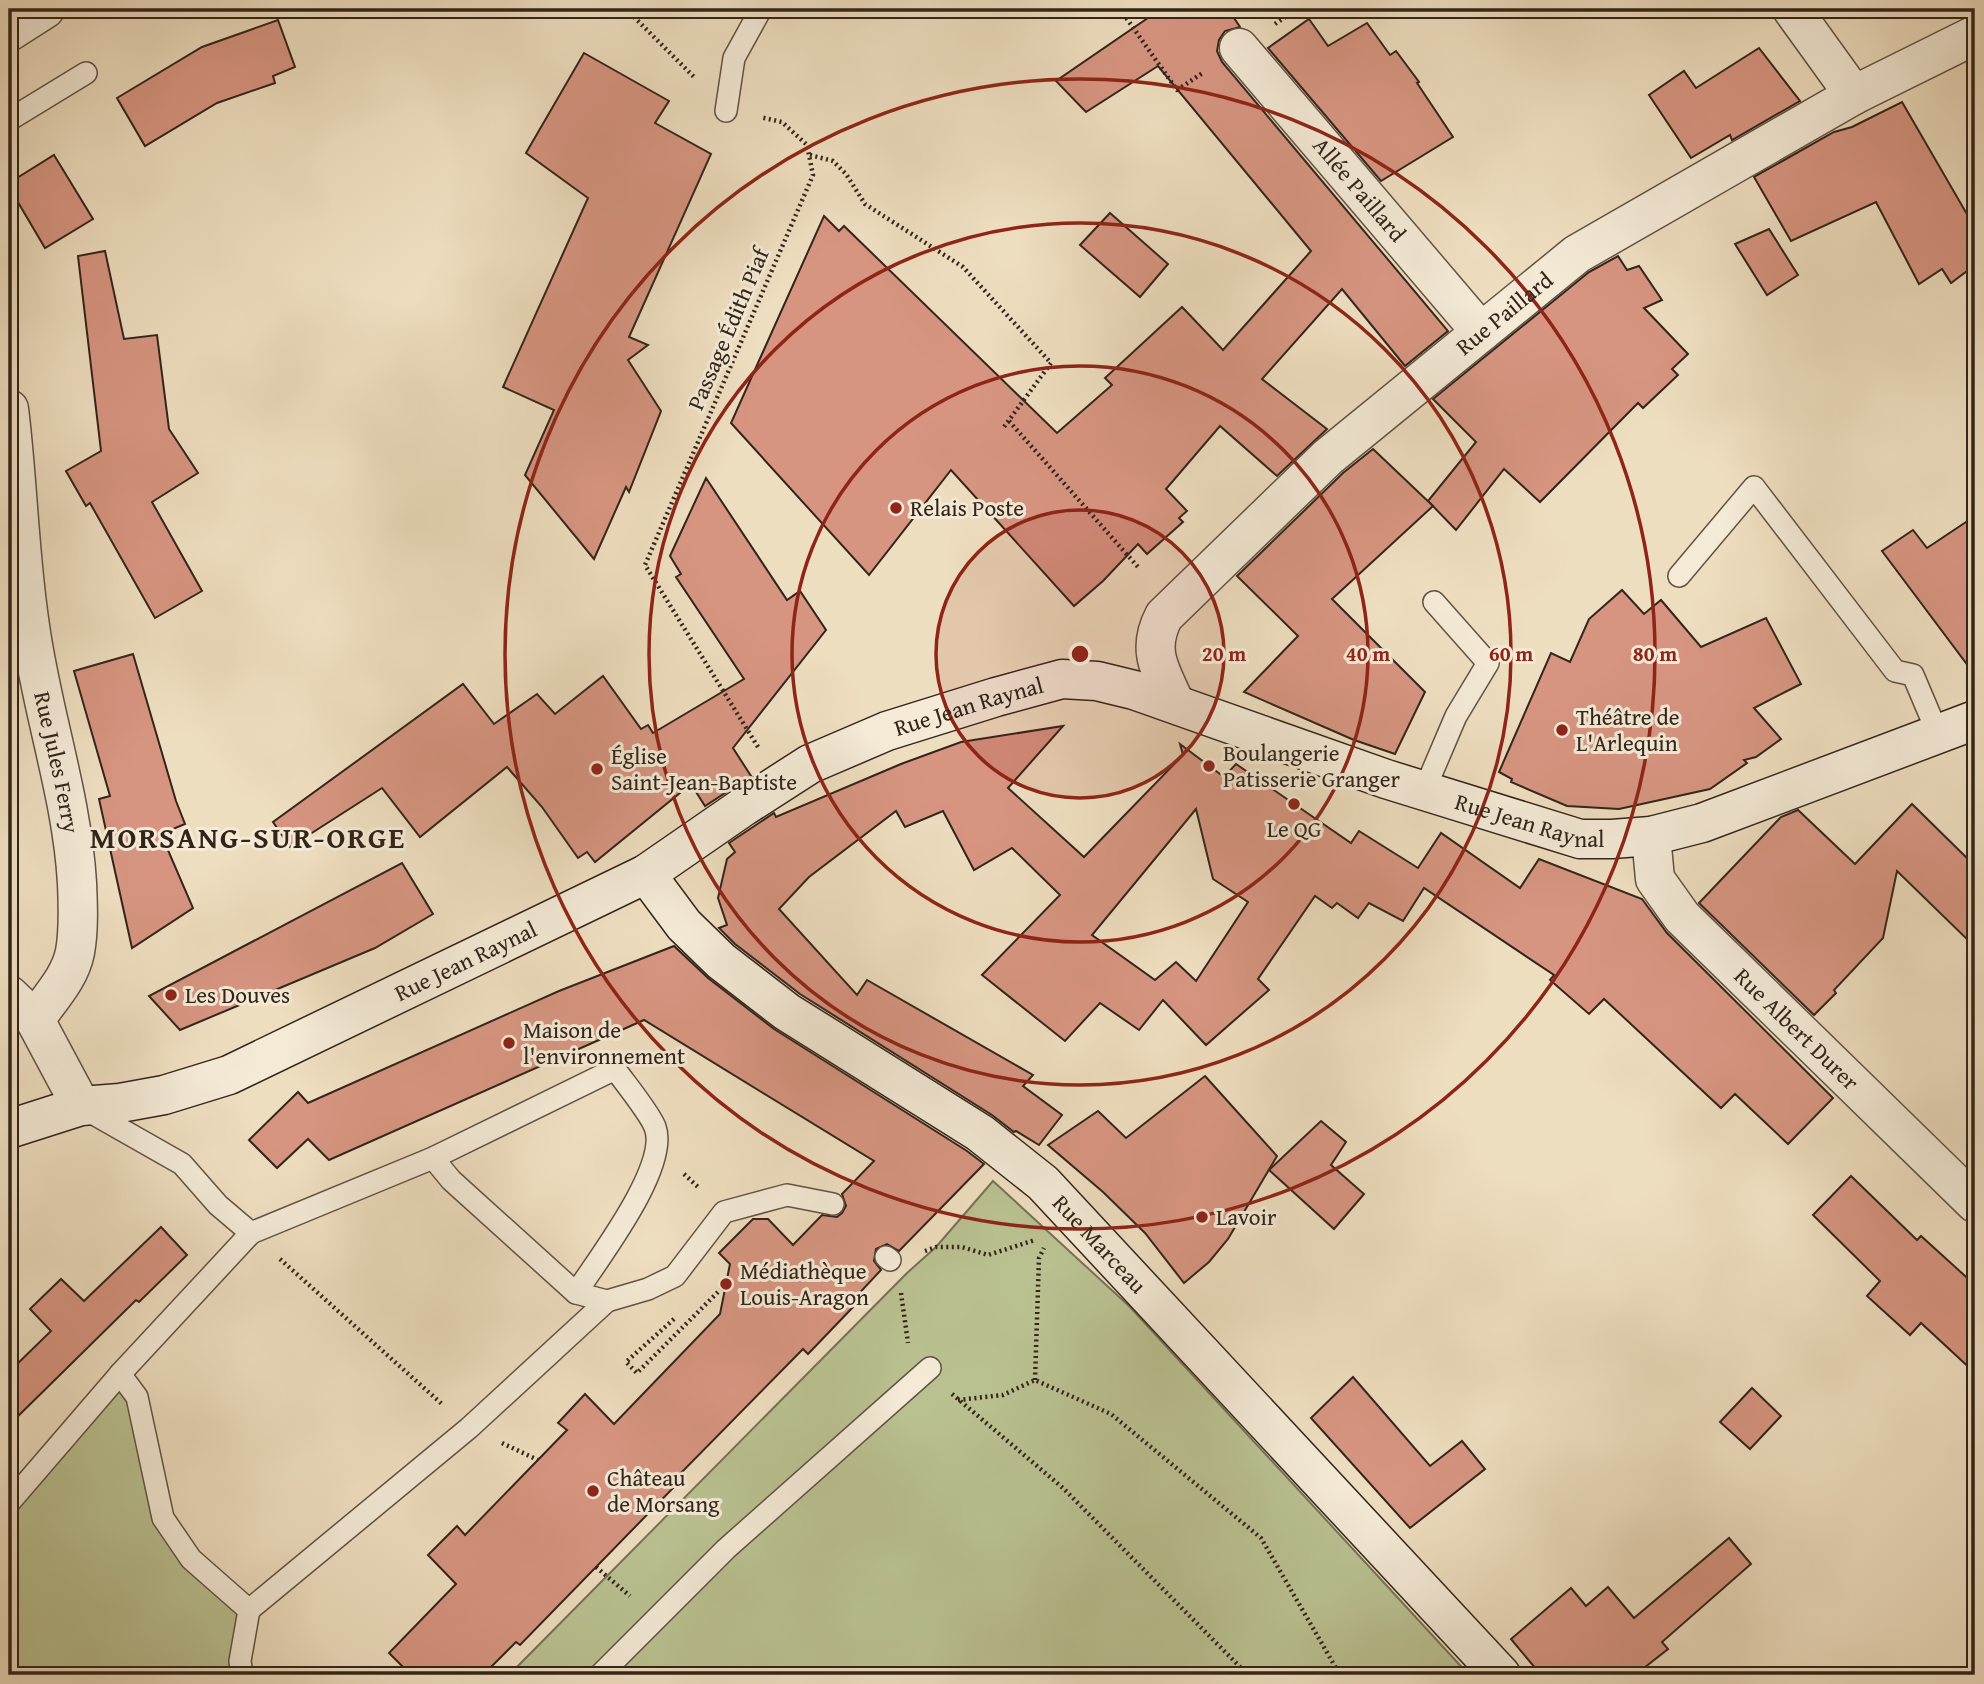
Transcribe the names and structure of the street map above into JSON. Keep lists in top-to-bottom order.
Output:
{
  "streets": {
    "street": [
      "Allée Paillard",
      "Rue Paillard",
      "Rue Jean Raynal",
      "Rue Jules Ferry",
      "Rue Albert Durer",
      "Rue Marceau"
    ],
    "path": ["Passage Édith Piaf"]
  },
  "crossings": [
    ["Allée Paillard", "Rue Paillard"],
    ["Rue Paillard", "Rue Jean Raynal"],
    ["Rue Jean Raynal", "Rue Albert Durer"],
    ["Rue Jean Raynal", "Rue Marceau"]
  ],
  "districts": ["MORSANG-SUR-ORGE"],
  "places": [
    "Relais Poste",
    "Théâtre de L'Arlequin",
    "Boulangerie Patisserie Granger",
    "Église Saint-Jean-Baptiste",
    "Le QG",
    "Les Douves",
    "Maison de l'environnement",
    "Lavoir",
    "Médiathèque Louis-Aragon",
    "Château de Morsang"
  ],
  "rings": [
    "20 m",
    "40 m",
    "60 m",
    "80 m"
  ]
}
